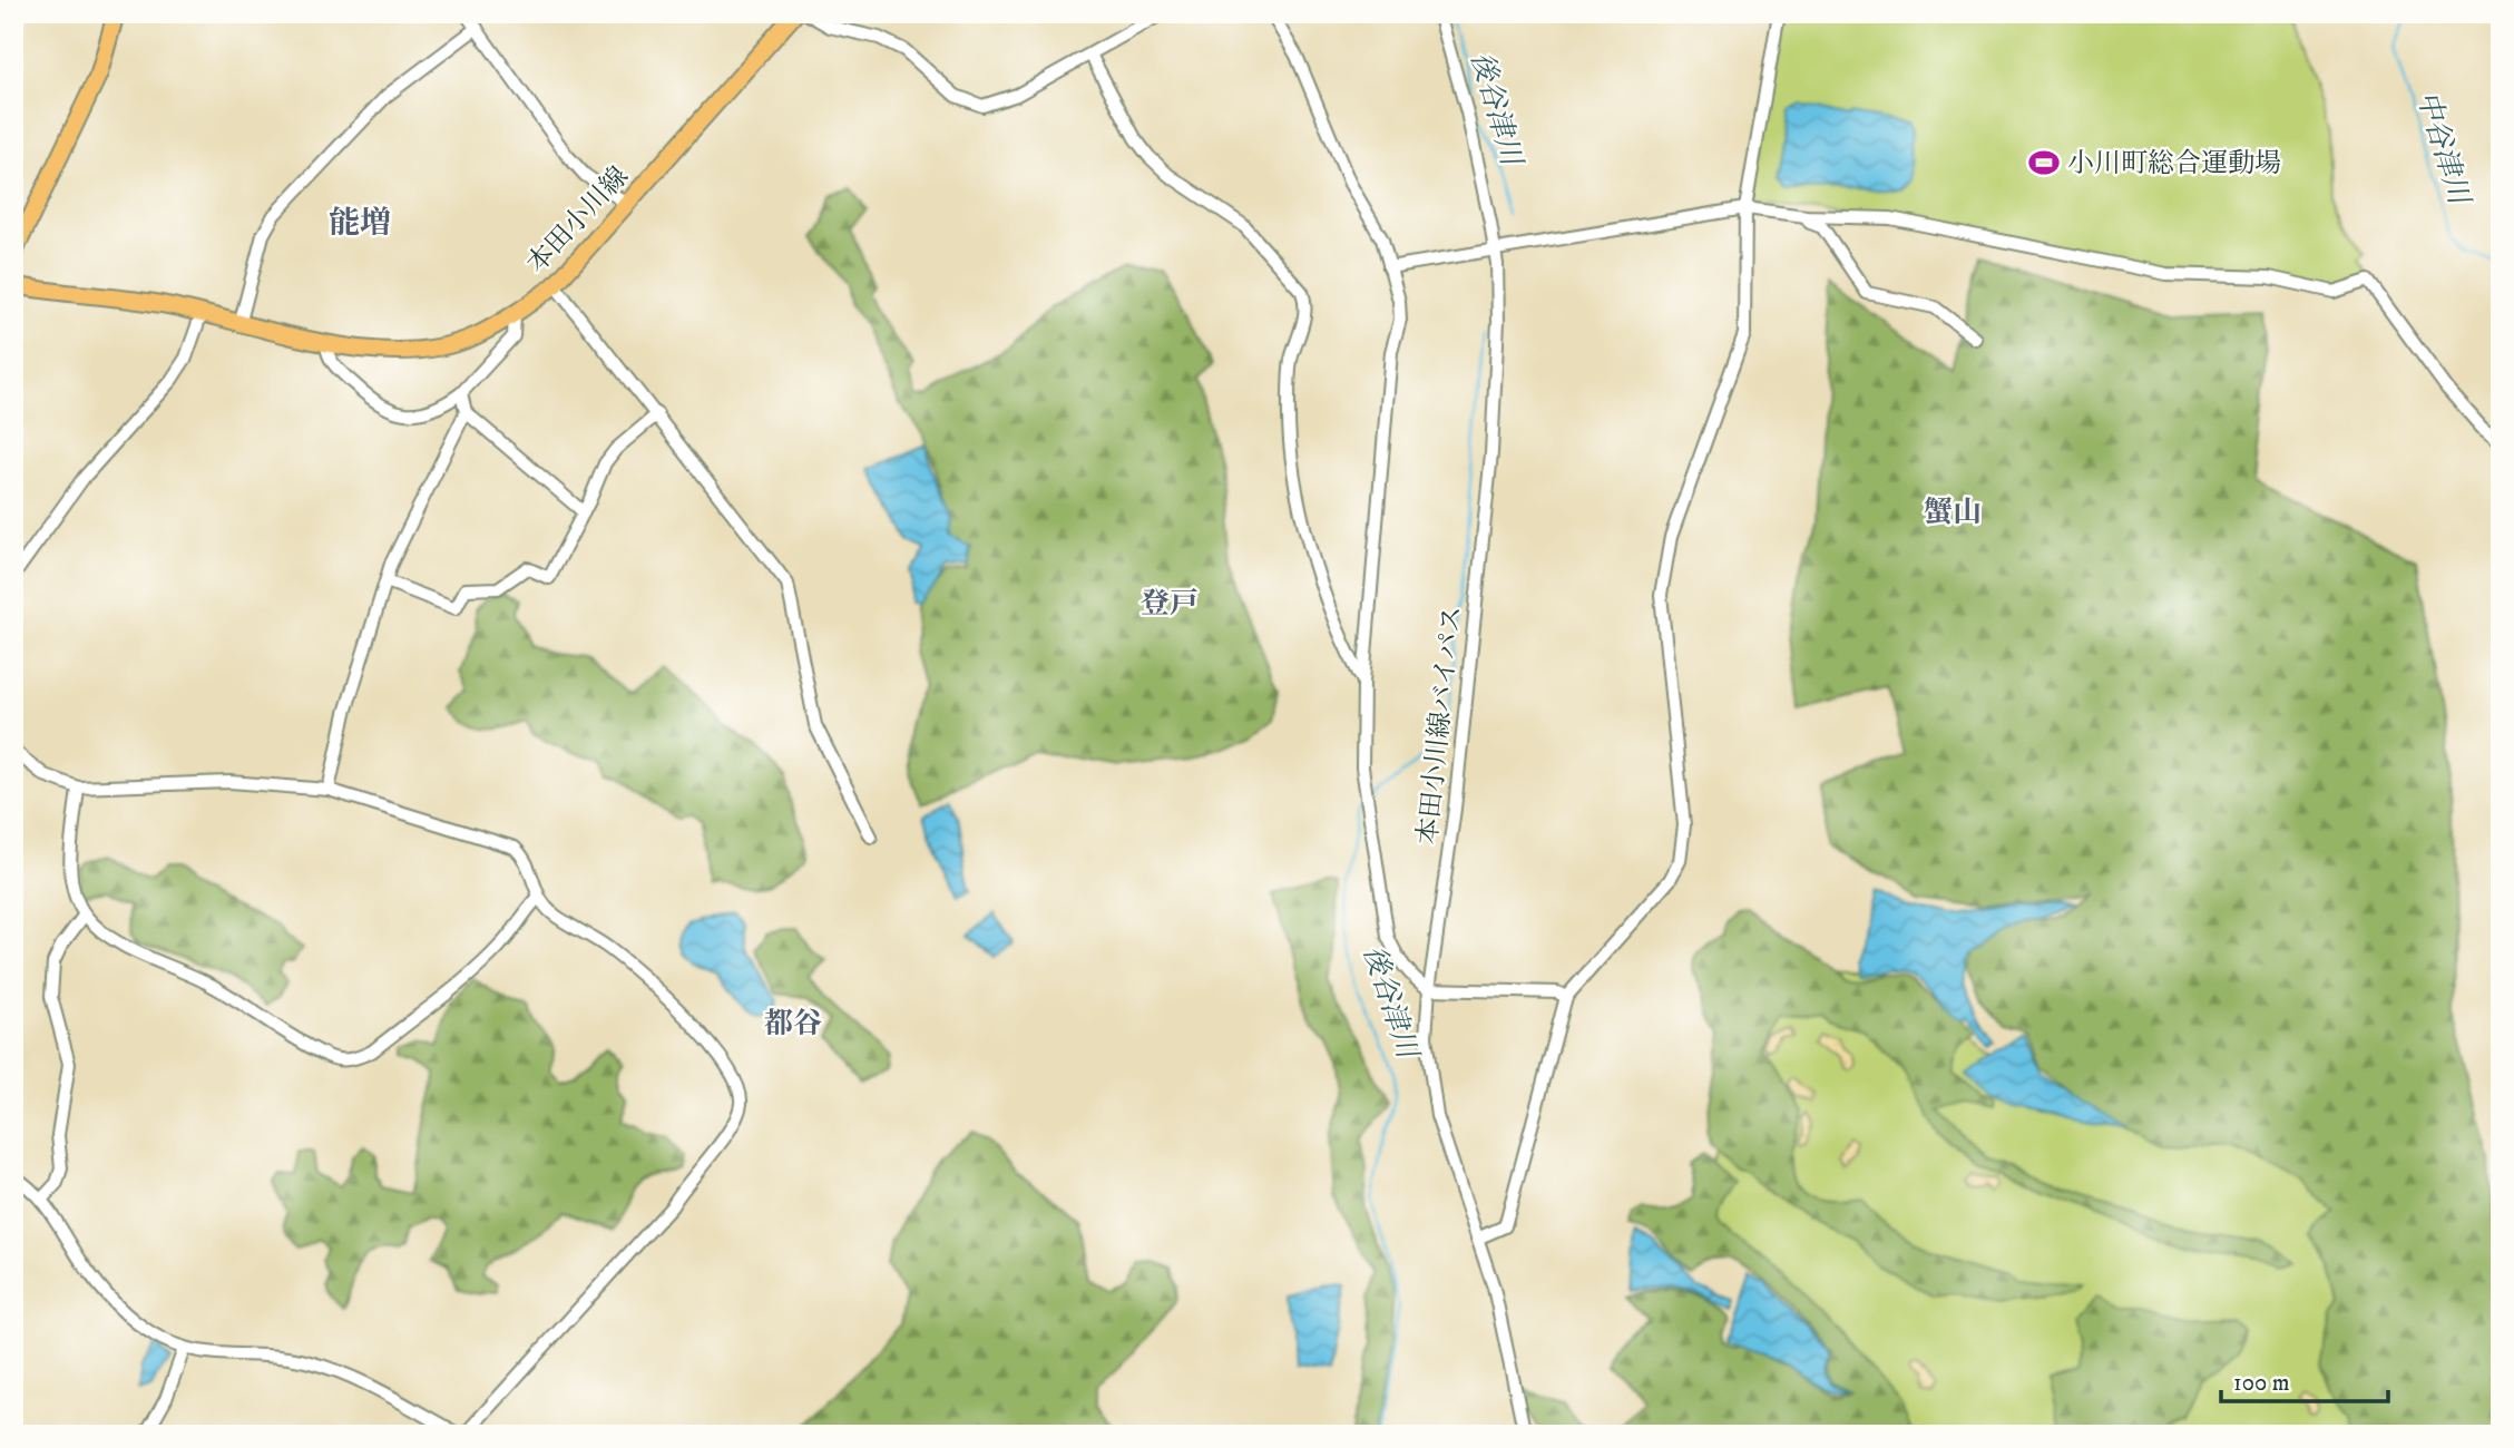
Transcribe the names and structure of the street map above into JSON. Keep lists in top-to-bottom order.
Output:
{
  "streets": {
    "main road": ["本田小川線"],
    "street": ["本田小川線バイパス"]
  },
  "districts": [
    "能増",
    "蟹山",
    "登戸",
    "都谷"
  ],
  "water": ["後谷津川", "中谷津川"],
  "places": {
    "sports": ["小川町総合運動場"]
  },
  "scale_bar": "100 m"
}
